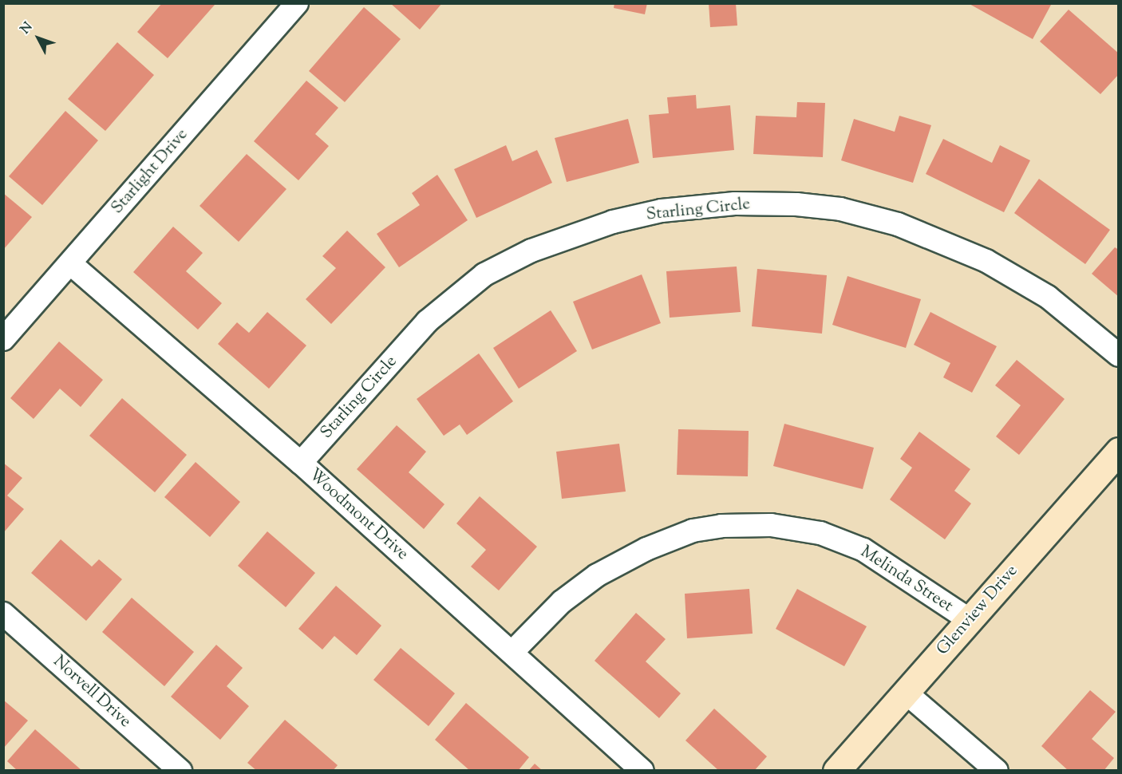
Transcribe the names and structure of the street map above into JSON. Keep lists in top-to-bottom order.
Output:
{
  "streets": {
    "main road": ["Glenview Drive"],
    "street": [
      "Starlight Drive",
      "Starling Circle",
      "Woodmont Drive",
      "Melinda Street",
      "Norvell Drive"
    ]
  },
  "crossings": [
    ["Starlight Drive", "Woodmont Drive"],
    ["Starling Circle", "Woodmont Drive"],
    ["Woodmont Drive", "Melinda Street"],
    ["Melinda Street", "Glenview Drive"]
  ],
  "north": "top left"
}
